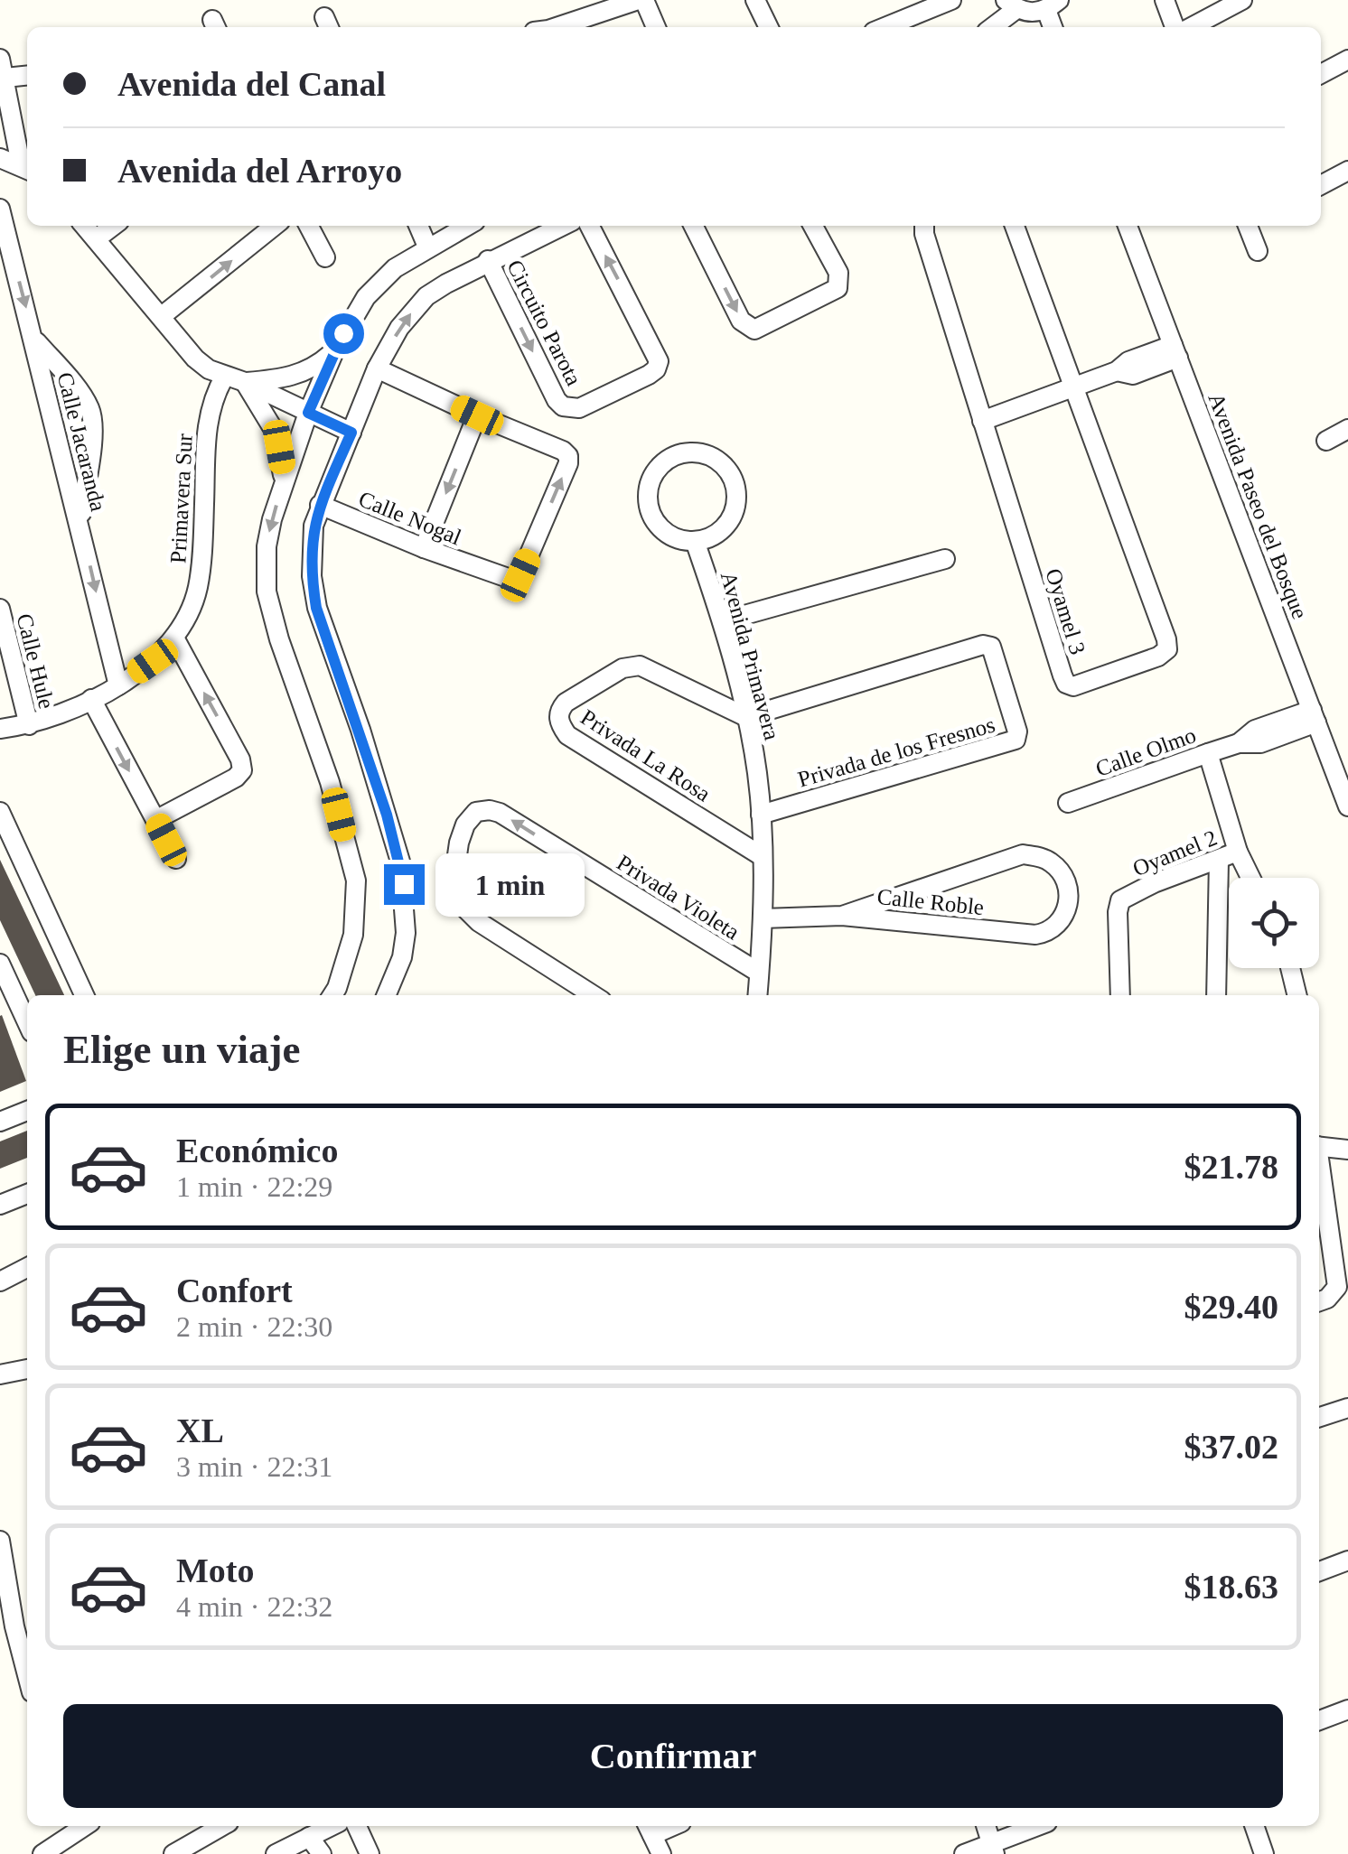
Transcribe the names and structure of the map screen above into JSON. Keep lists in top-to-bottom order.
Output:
{
  "streets": {
    "street": [
      "Circuito Parota",
      "Calle Jacaranda",
      "Primavera Sur",
      "Avenida Paseo del Bosque",
      "Calle Nogal",
      "Oyamel 3",
      "Avenida Primavera",
      "Calle Hule",
      "Privada de los Fresnos",
      "Calle Olmo",
      "Privada La Rosa",
      "Oyamel 2",
      "Privada Violeta",
      "Calle Roble"
    ]
  },
  "crossings": [
    ["Calle Jacaranda", "Primavera Sur"],
    ["Primavera Sur", "Calle Hule"],
    ["Avenida Paseo del Bosque", "Calle Olmo"],
    ["Avenida Primavera", "Privada de los Fresnos"],
    ["Avenida Primavera", "Privada La Rosa"],
    ["Avenida Primavera", "Privada Violeta"],
    ["Avenida Primavera", "Calle Roble"],
    ["Privada de los Fresnos", "Privada La Rosa"],
    ["Calle Olmo", "Oyamel 2"]
  ],
  "one_way": ["Calle Jacaranda"],
  "page": {
    "banner": ["Avenida del Canal", "Avenida del Arroyo"],
    "bubble": "1 min",
    "heading": "Elige un viaje",
    "list": [
      {
        "name": "Económico",
        "note": "1 min · 22:29",
        "value": "$21.78"
      },
      {
        "name": "Confort",
        "note": "2 min · 22:30",
        "value": "$29.40"
      },
      {
        "name": "XL",
        "note": "3 min · 22:31",
        "value": "$37.02"
      },
      {
        "name": "Moto",
        "note": "4 min · 22:32",
        "value": "$18.63"
      }
    ],
    "buttons": "Confirmar"
  }
}
